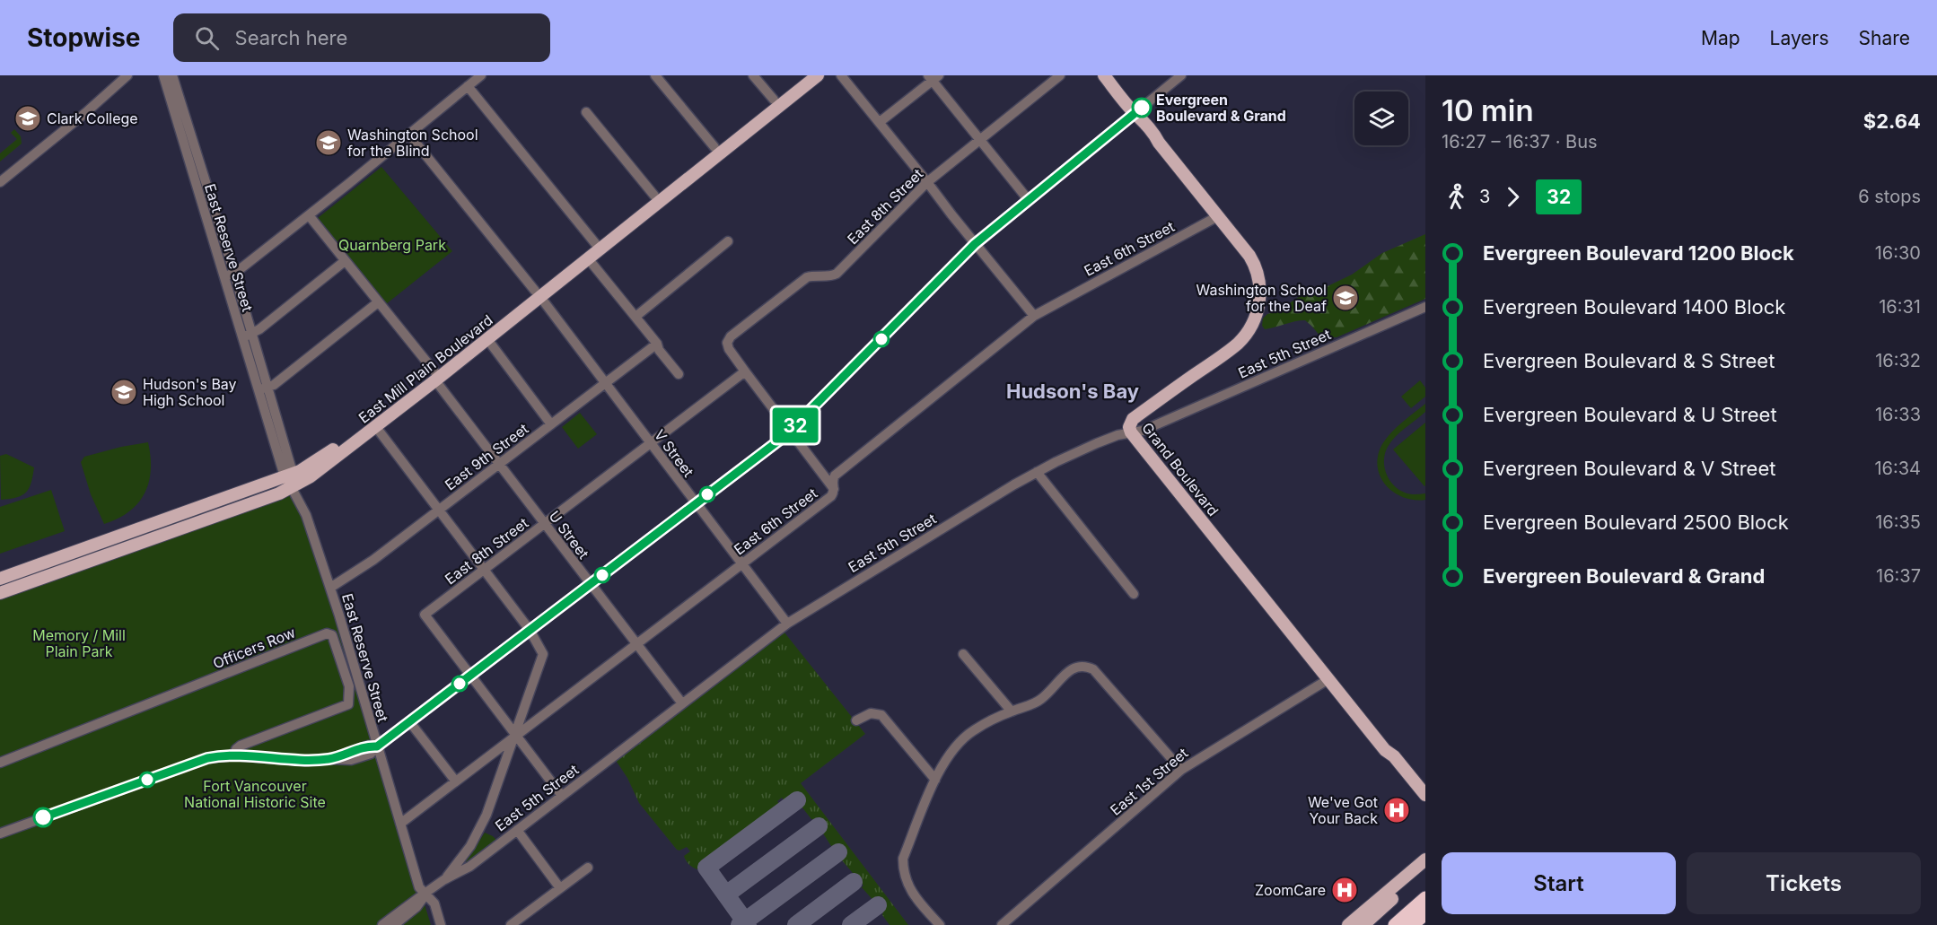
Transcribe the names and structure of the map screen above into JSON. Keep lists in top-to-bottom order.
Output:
{
  "streets": {
    "main road": ["East Mill Plain Boulevard", "Grand Boulevard"],
    "street": [
      "East 8th Street",
      "East Reserve Street",
      "East 6th Street",
      "East 5th Street",
      "V Street",
      "East 9th Street",
      "U Street",
      "Officers Row",
      "East 1st Street"
    ]
  },
  "crossings": [
    ["East 8th Street", "V Street"],
    ["East 8th Street", "U Street"],
    ["East Reserve Street", "East 6th Street"],
    ["East Reserve Street", "East 5th Street"],
    ["East Reserve Street", "East Mill Plain Boulevard"],
    ["East Reserve Street", "East 9th Street"],
    ["East 6th Street", "V Street"],
    ["East 6th Street", "Grand Boulevard"],
    ["East 6th Street", "U Street"],
    ["East 5th Street", "V Street"],
    ["East 5th Street", "Grand Boulevard"],
    ["East 5th Street", "U Street"],
    ["East Mill Plain Boulevard", "V Street"],
    ["East Mill Plain Boulevard", "U Street"],
    ["V Street", "East 9th Street"],
    ["East 9th Street", "U Street"],
    ["Grand Boulevard", "East 1st Street"]
  ],
  "districts": ["Hudson's Bay"],
  "parks": ["Quarnberg Park", "Memory / Mill Plain Park", "Fort Vancouver National Historic Site"],
  "places": {
    "other": ["Evergreen Boulevard & Grand"],
    "school or university": [
      "Clark College",
      "Washington School for the Blind",
      "Washington School for the Deaf",
      "Hudson's Bay High School"
    ],
    "hospital": ["We've Got Your Back", "ZoomCare"]
  },
  "lines": ["bus line 32"],
  "page": {
    "header": "Stopwise",
    "search": "Search here",
    "nav": ["Map", "Layers", "Share"],
    "on_map": "32",
    "heading": ["10 min", "16:27 – 16:37 · Bus", "$2.64"],
    "legs": ["3", "32", "6 stops"],
    "list": [
      {
        "name": "Evergreen Boulevard 1200 Block",
        "value": "16:30"
      },
      {
        "name": "Evergreen Boulevard 1400 Block",
        "value": "16:31"
      },
      {
        "name": "Evergreen Boulevard & S Street",
        "value": "16:32"
      },
      {
        "name": "Evergreen Boulevard & U Street",
        "value": "16:33"
      },
      {
        "name": "Evergreen Boulevard & V Street",
        "value": "16:34"
      },
      {
        "name": "Evergreen Boulevard 2500 Block",
        "value": "16:35"
      },
      {
        "name": "Evergreen Boulevard & Grand",
        "value": "16:37"
      }
    ],
    "buttons": ["Start", "Tickets"]
  }
}
